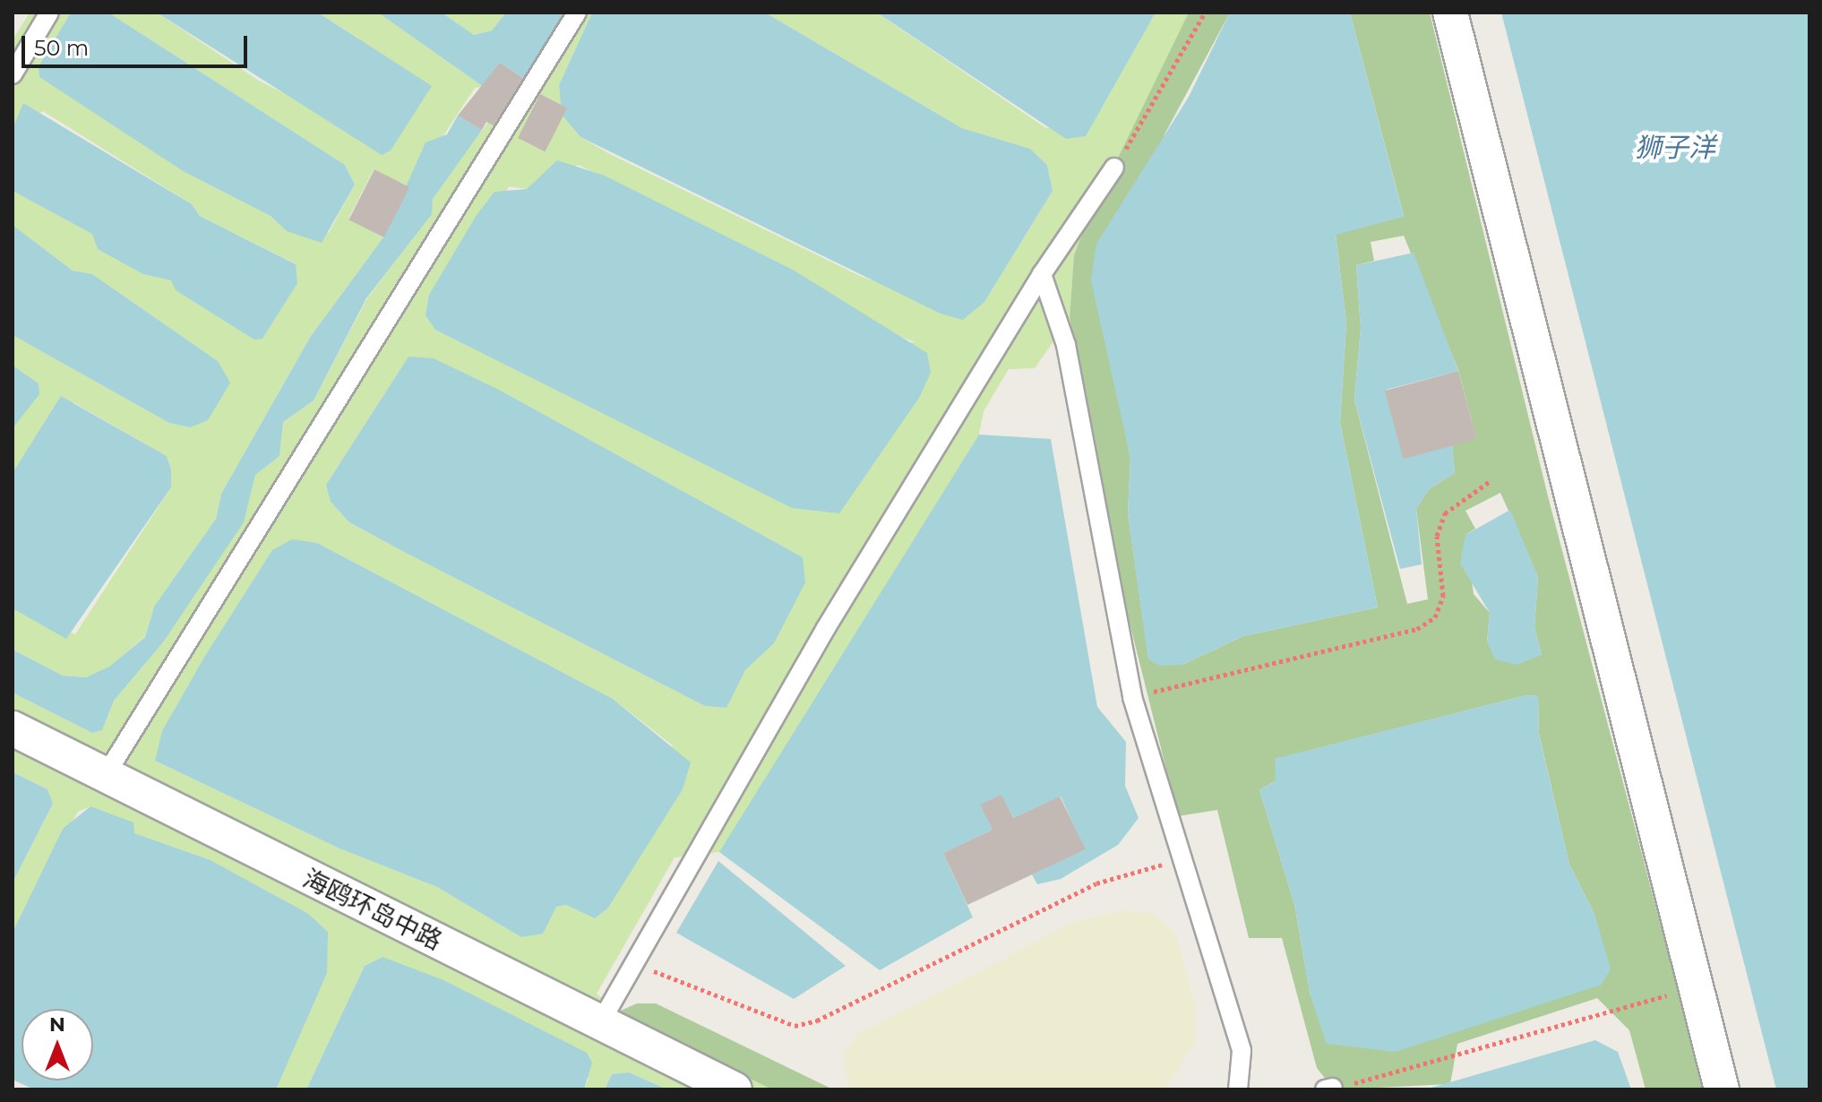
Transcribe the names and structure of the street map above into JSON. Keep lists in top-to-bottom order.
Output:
{
  "streets": {
    "street": ["海鸥环岛中路"]
  },
  "water": ["狮子洋"],
  "scale_bar": "50 m",
  "north": "top"
}
